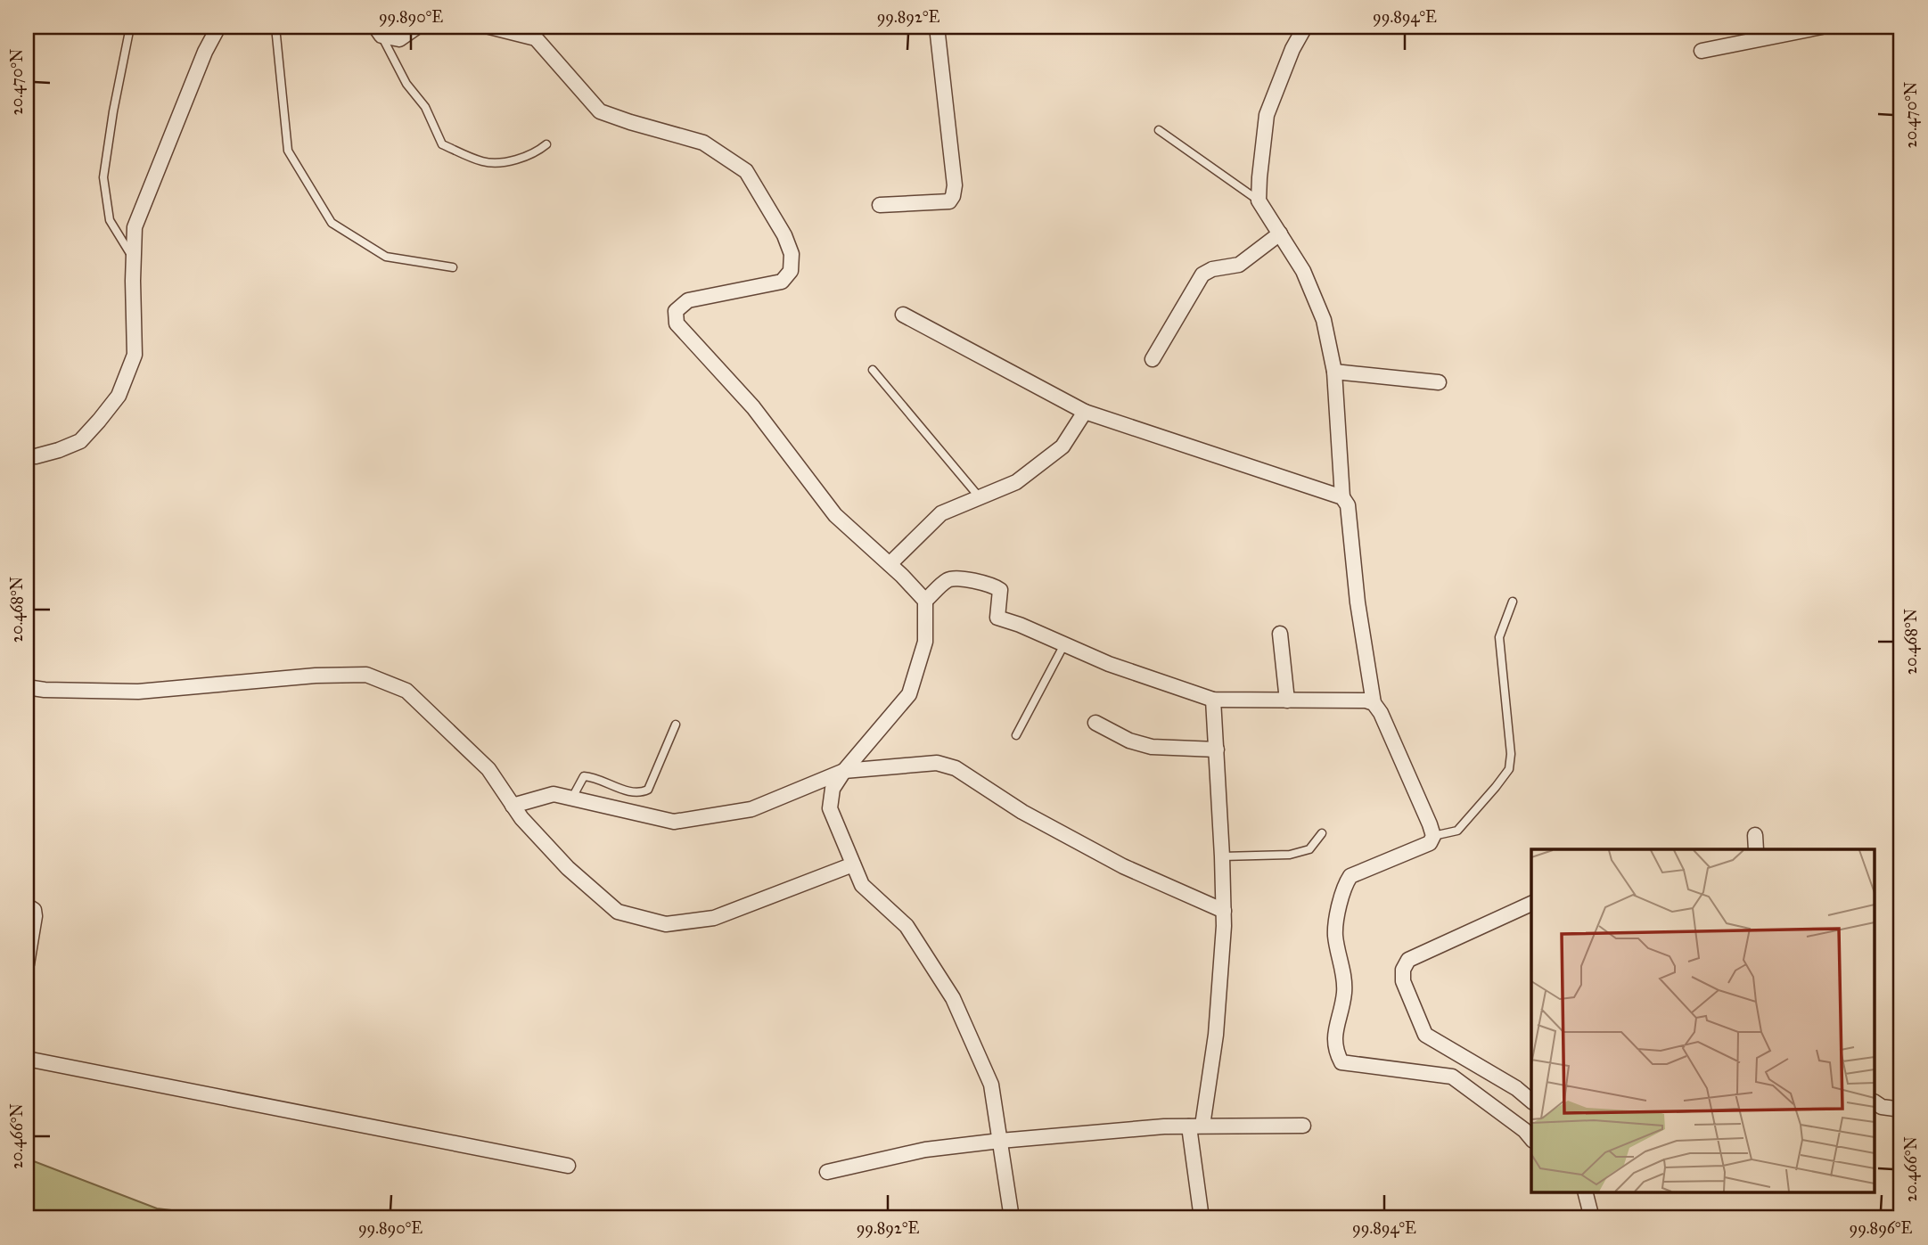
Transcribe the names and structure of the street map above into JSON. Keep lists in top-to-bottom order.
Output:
{
  "coordinates": [
    "99.890°E",
    "99.892°E",
    "99.894°E",
    "20.470°N",
    "20.468°N",
    "20.466°N",
    "99.896°E"
  ]
}
